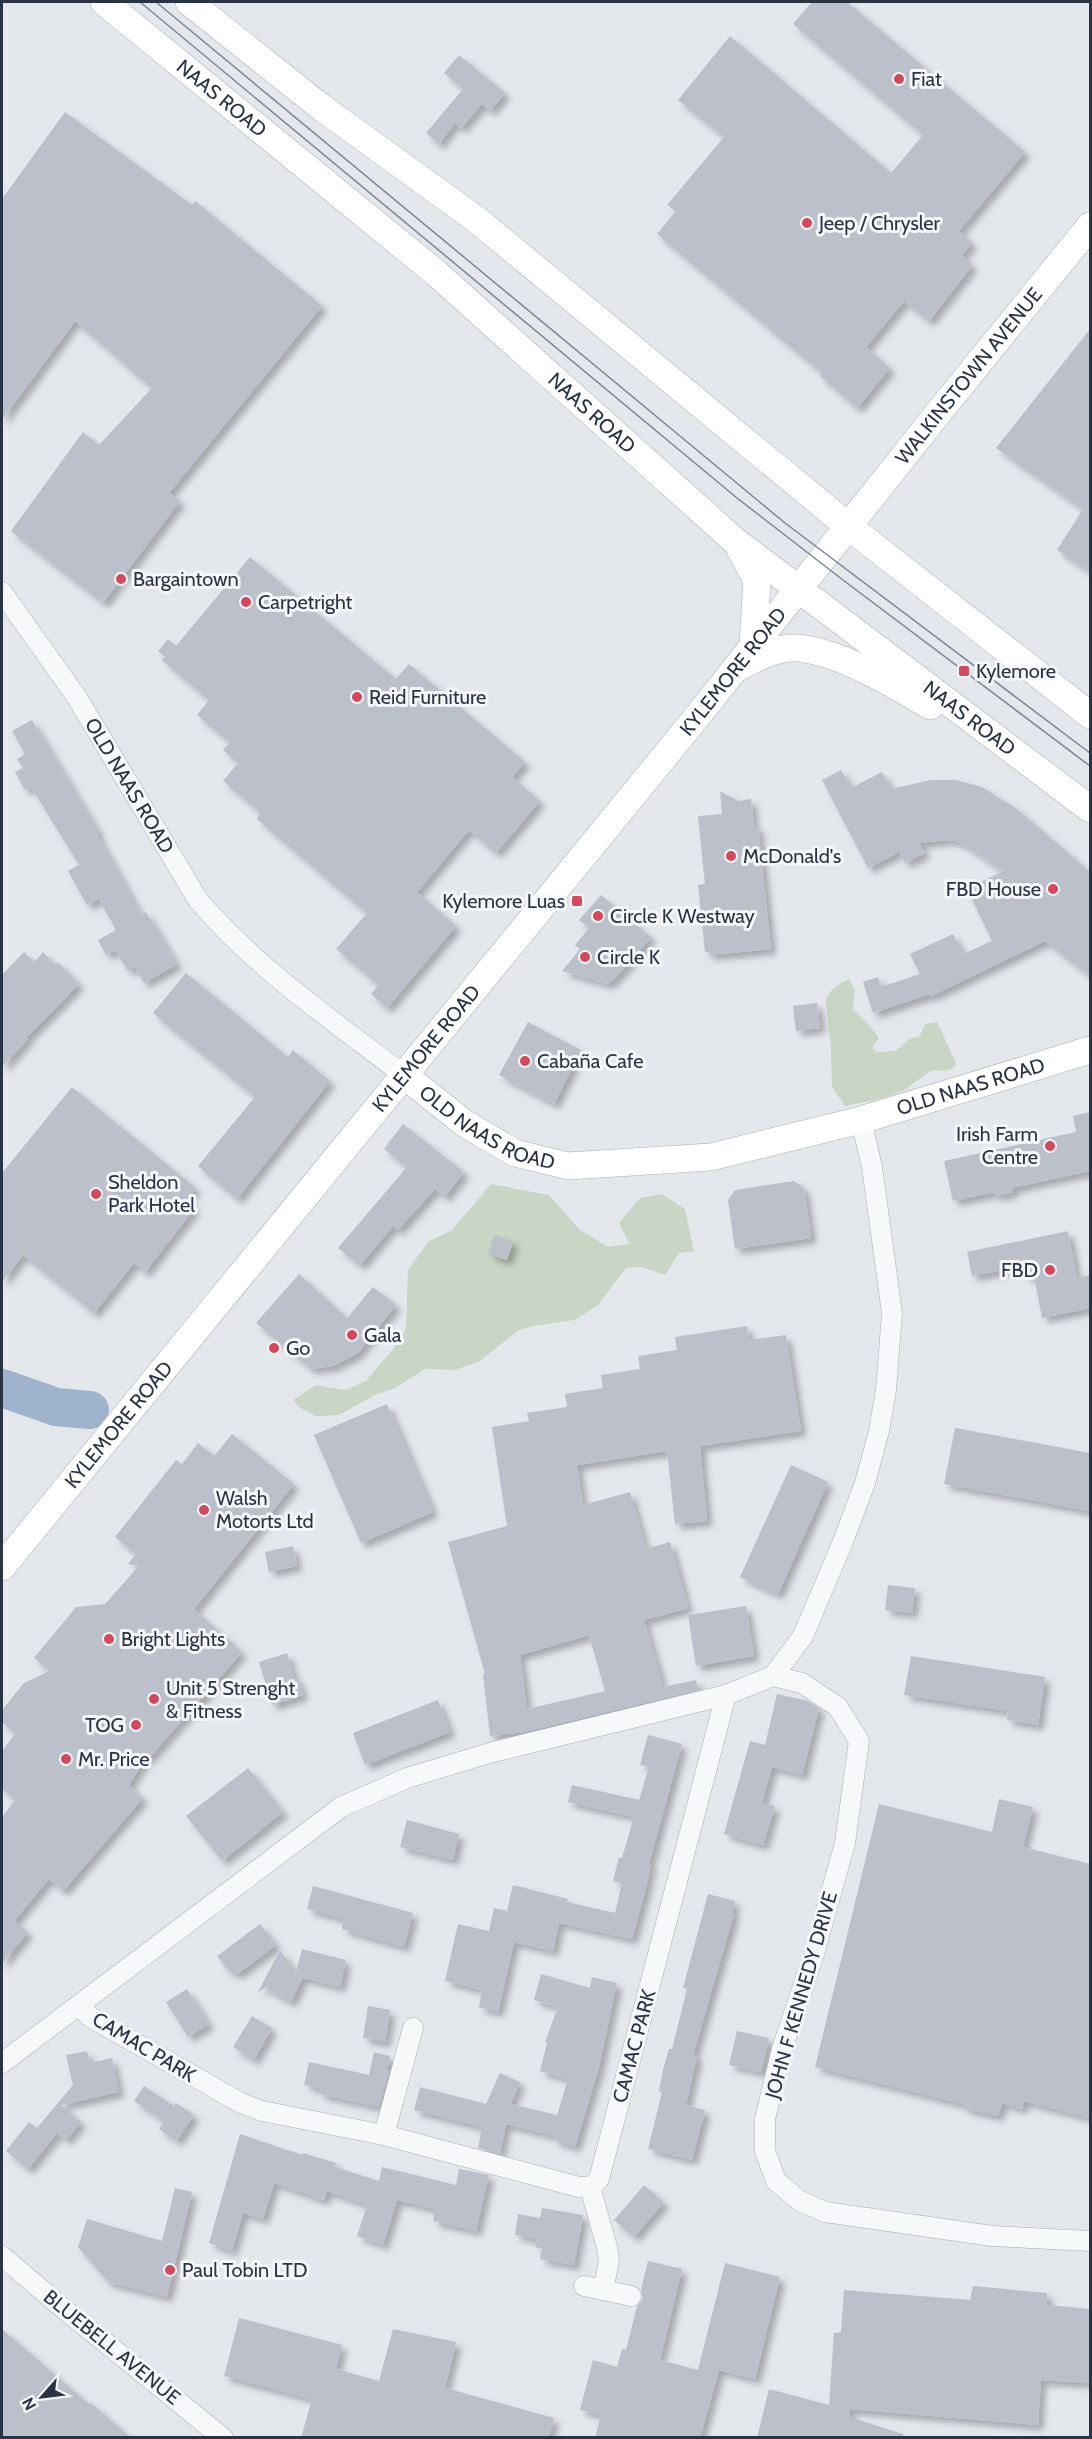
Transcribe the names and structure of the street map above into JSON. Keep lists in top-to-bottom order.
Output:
{
  "streets": {
    "main road": [
      "NAAS ROAD",
      "WALKINSTOWN AVENUE",
      "KYLEMORE ROAD",
      "OLD NAAS ROAD"
    ],
    "street": ["JOHN F KENNEDY DRIVE", "CAMAC PARK", "BLUEBELL AVENUE"]
  },
  "crossings": [
    ["NAAS ROAD", "KYLEMORE ROAD"],
    ["WALKINSTOWN AVENUE", "KYLEMORE ROAD"],
    ["KYLEMORE ROAD", "OLD NAAS ROAD"]
  ],
  "places": {
    "other": [
      "Fiat",
      "Jeep / Chrysler",
      "Bargaintown",
      "Carpetright",
      "Reid Furniture",
      "McDonald's",
      "FBD House",
      "Circle K Westway",
      "Circle K",
      "Cabaña Cafe",
      "Irish Farm Centre",
      "Sheldon Park Hotel",
      "FBD",
      "Gala",
      "Go",
      "Walsh Motorts Ltd",
      "Bright Lights",
      "Unit 5 Strenght & Fitness",
      "TOG",
      "Mr. Price",
      "Paul Tobin LTD"
    ],
    "transit": ["Kylemore", "Kylemore Luas"]
  },
  "north": "bottom left"
}
